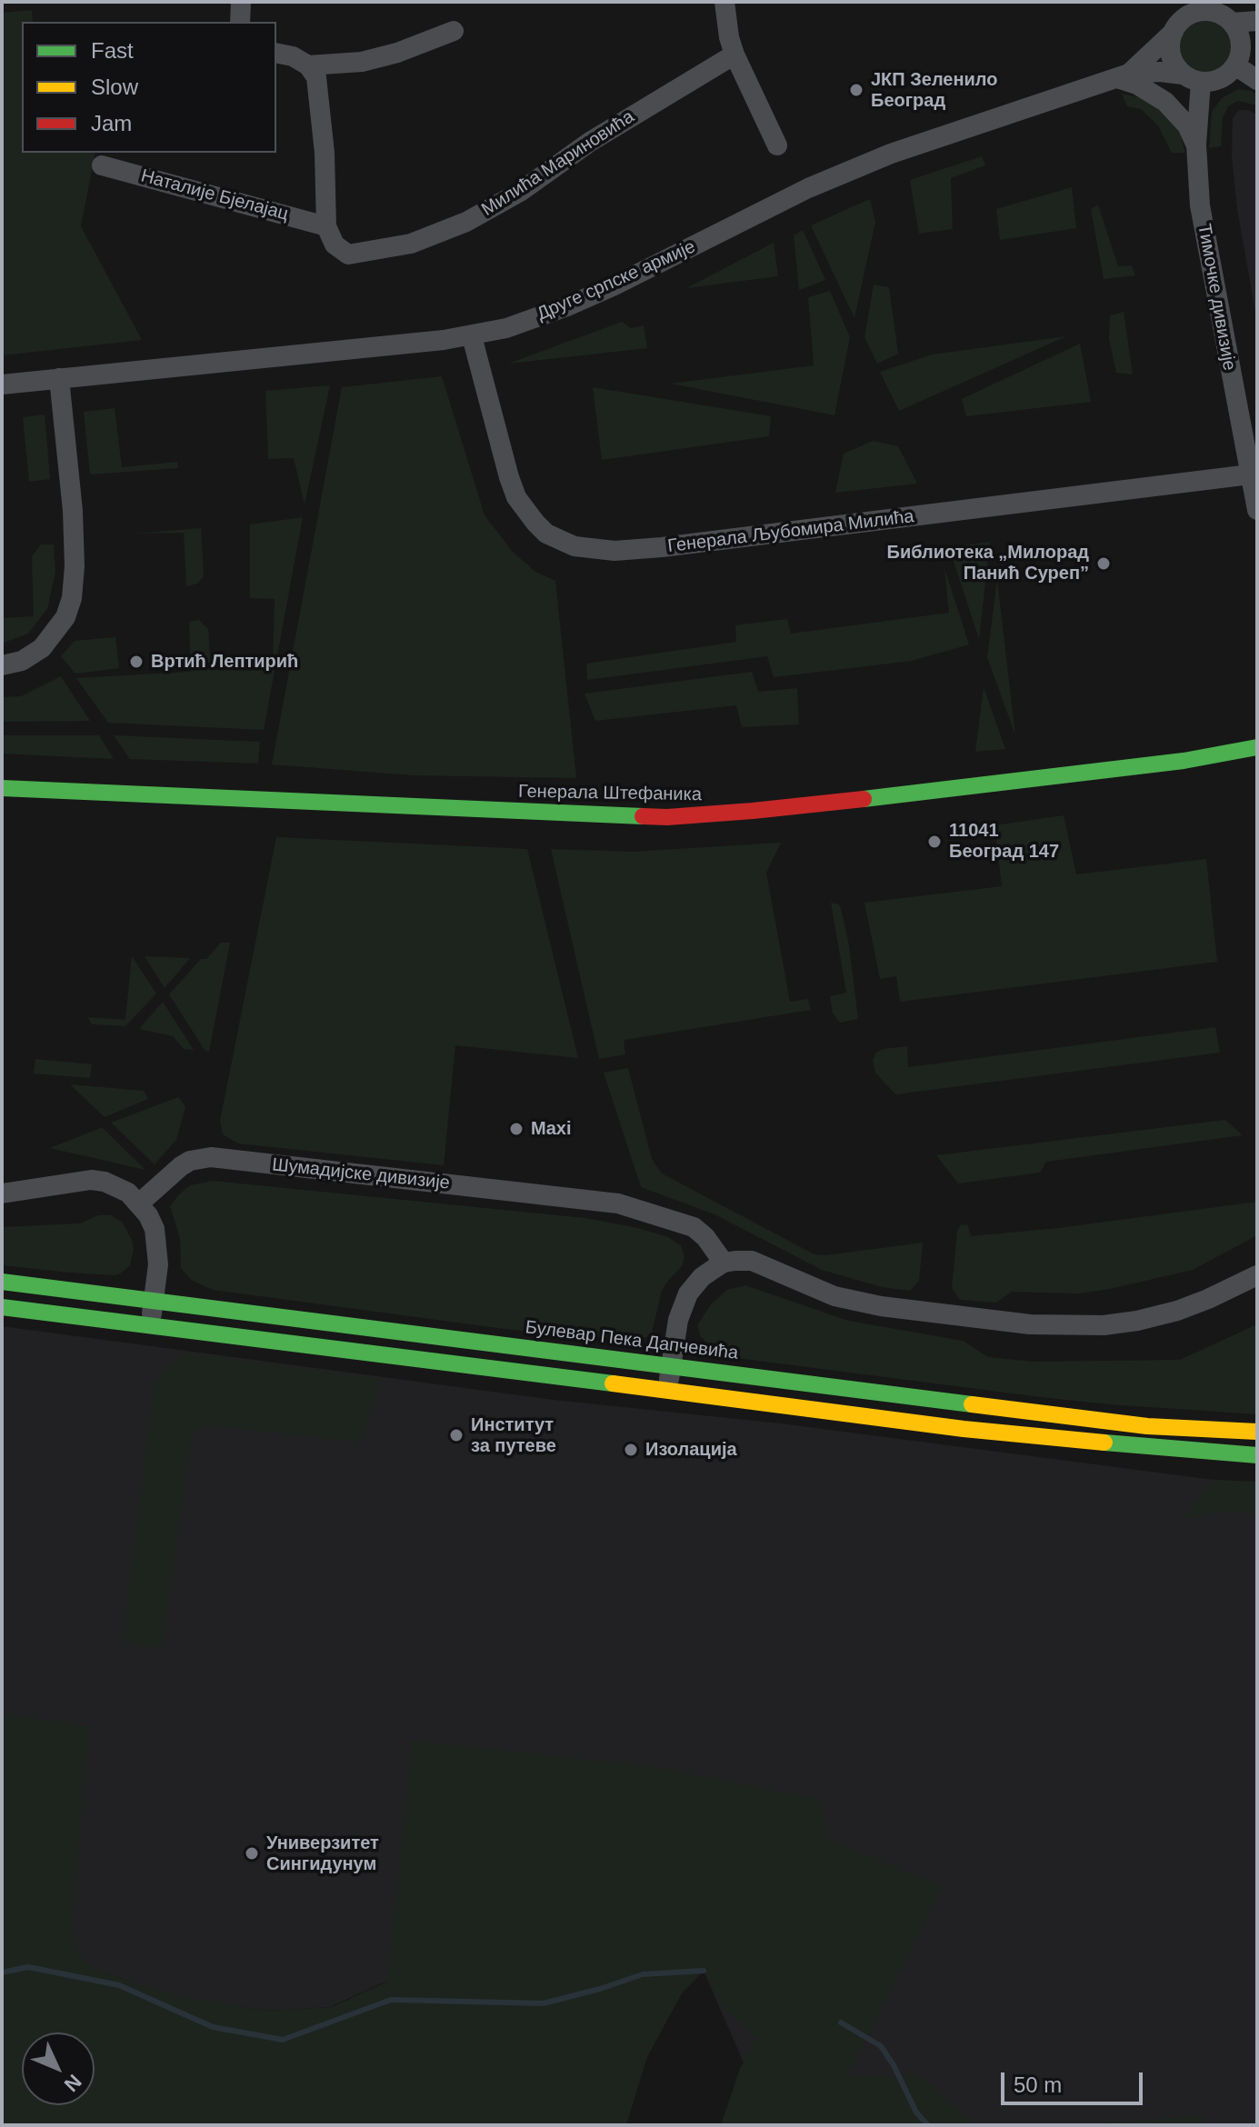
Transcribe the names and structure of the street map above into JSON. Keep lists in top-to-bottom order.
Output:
{
  "streets": {
    "street": [
      "Милића Мариновића",
      "Наталије Бјелајац",
      "Друге српске армије",
      "Тимочке дивизије",
      "Генерала Љубомира Милића",
      "Генерала Штефаника",
      "Шумадијске дивизије",
      "Булевар Пека Дапчевића"
    ]
  },
  "crossings": [
    ["Милића Мариновића", "Наталије Бјелајац"],
    ["Друге српске армије", "Тимочке дивизије"],
    ["Друге српске армије", "Генерала Љубомира Милића"],
    ["Тимочке дивизије", "Генерала Љубомира Милића"]
  ],
  "places": [
    "ЈКП Зеленило Београд",
    "Библиотека „Милорад Панић Суреп”",
    "Вртић Лептирић",
    "11041 Београд 147",
    "Maxi",
    "Институт за путеве",
    "Изолација",
    "Универзитет Сингидунум"
  ],
  "legend": ["Fast", "Slow", "Jam"],
  "scale_bar": "50 m",
  "north": "bottom right"
}
